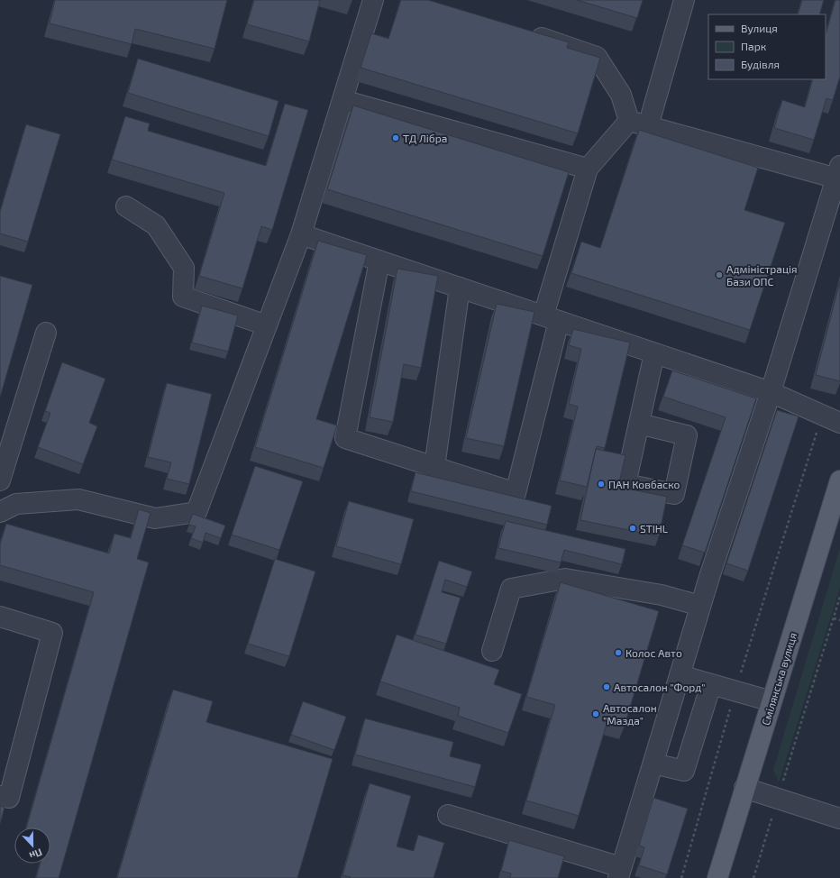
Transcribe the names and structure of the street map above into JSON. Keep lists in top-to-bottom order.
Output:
{
  "streets": {
    "main road": ["Смілянська вулиця"]
  },
  "places": [
    "ТД Лібра",
    "Адміністрація Бази ОПС",
    "ПАН Ковбаско",
    "STIHL",
    "Колос Авто",
    "Автосалон \"Форд\"",
    "Автосалон \"Мазда\""
  ],
  "legend": ["Вулиця", "Парк", "Будівля"],
  "north": "bottom"
}
